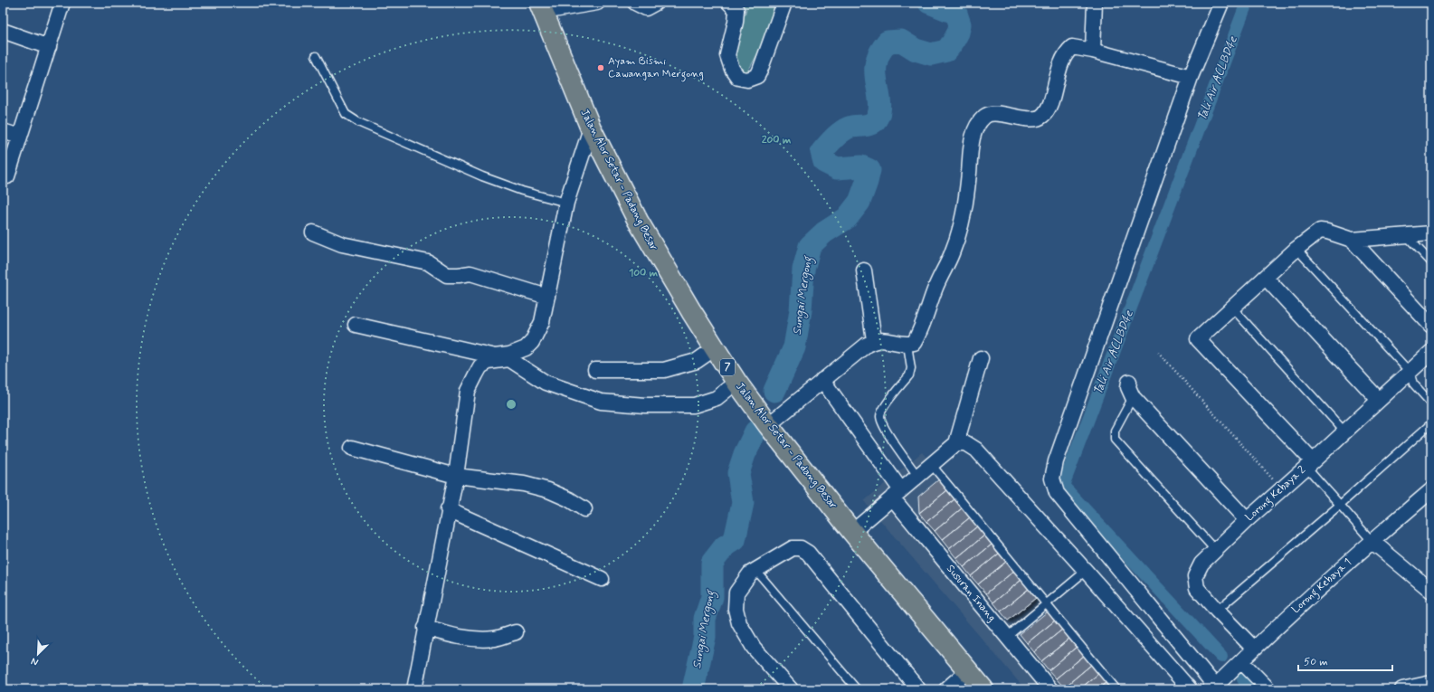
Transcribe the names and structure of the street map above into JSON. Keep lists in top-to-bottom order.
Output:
{
  "streets": {
    "main road": ["Jalan Alor Setar - Padang Besar", "7"],
    "street": ["Lorong Kebaya 2", "Lorong Kebaya 1", "Susuran Inang"]
  },
  "crossings": [
    ["Lorong Kebaya 2", "Lorong Kebaya 1"]
  ],
  "water": ["Tali Air ACLBD4e", "Sungai Mergong"],
  "places": ["Ayam Bismi Cawangan Mergong"],
  "scale_bar": "50 m",
  "north": "bottom left",
  "rings": ["200 m", "100 m"]
}
